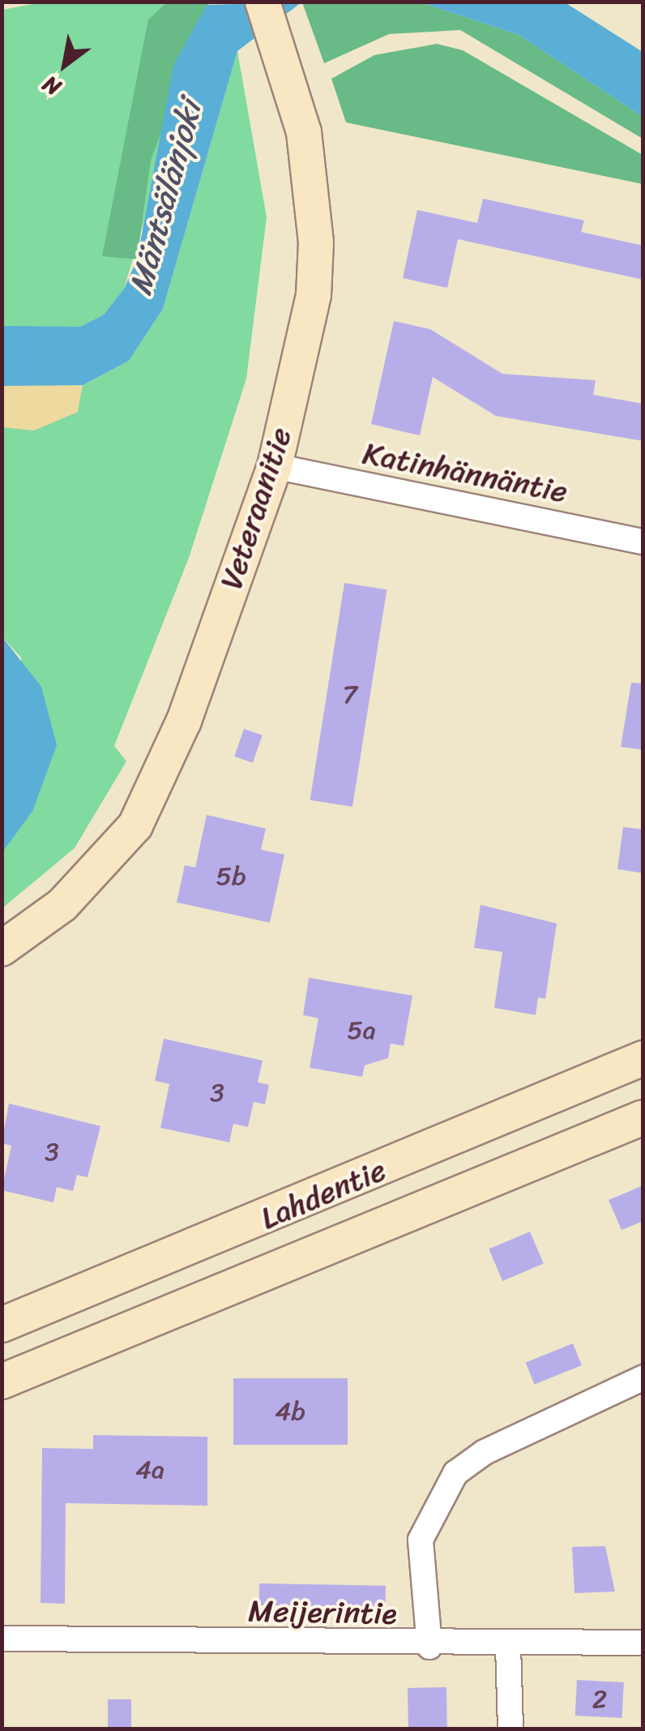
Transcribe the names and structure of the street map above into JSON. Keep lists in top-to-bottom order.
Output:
{
  "streets": {
    "main road": ["Veteraanitie", "Lahdentie"],
    "street": ["Katinhännäntie", "Meijerintie"]
  },
  "crossings": [
    ["Katinhännäntie", "Veteraanitie"]
  ],
  "water": ["Mäntsälänjoki"],
  "house_numbers": [
    "7",
    "5b",
    "5a",
    "3",
    "3",
    "4b",
    "4a",
    "2"
  ],
  "north": "bottom left"
}
